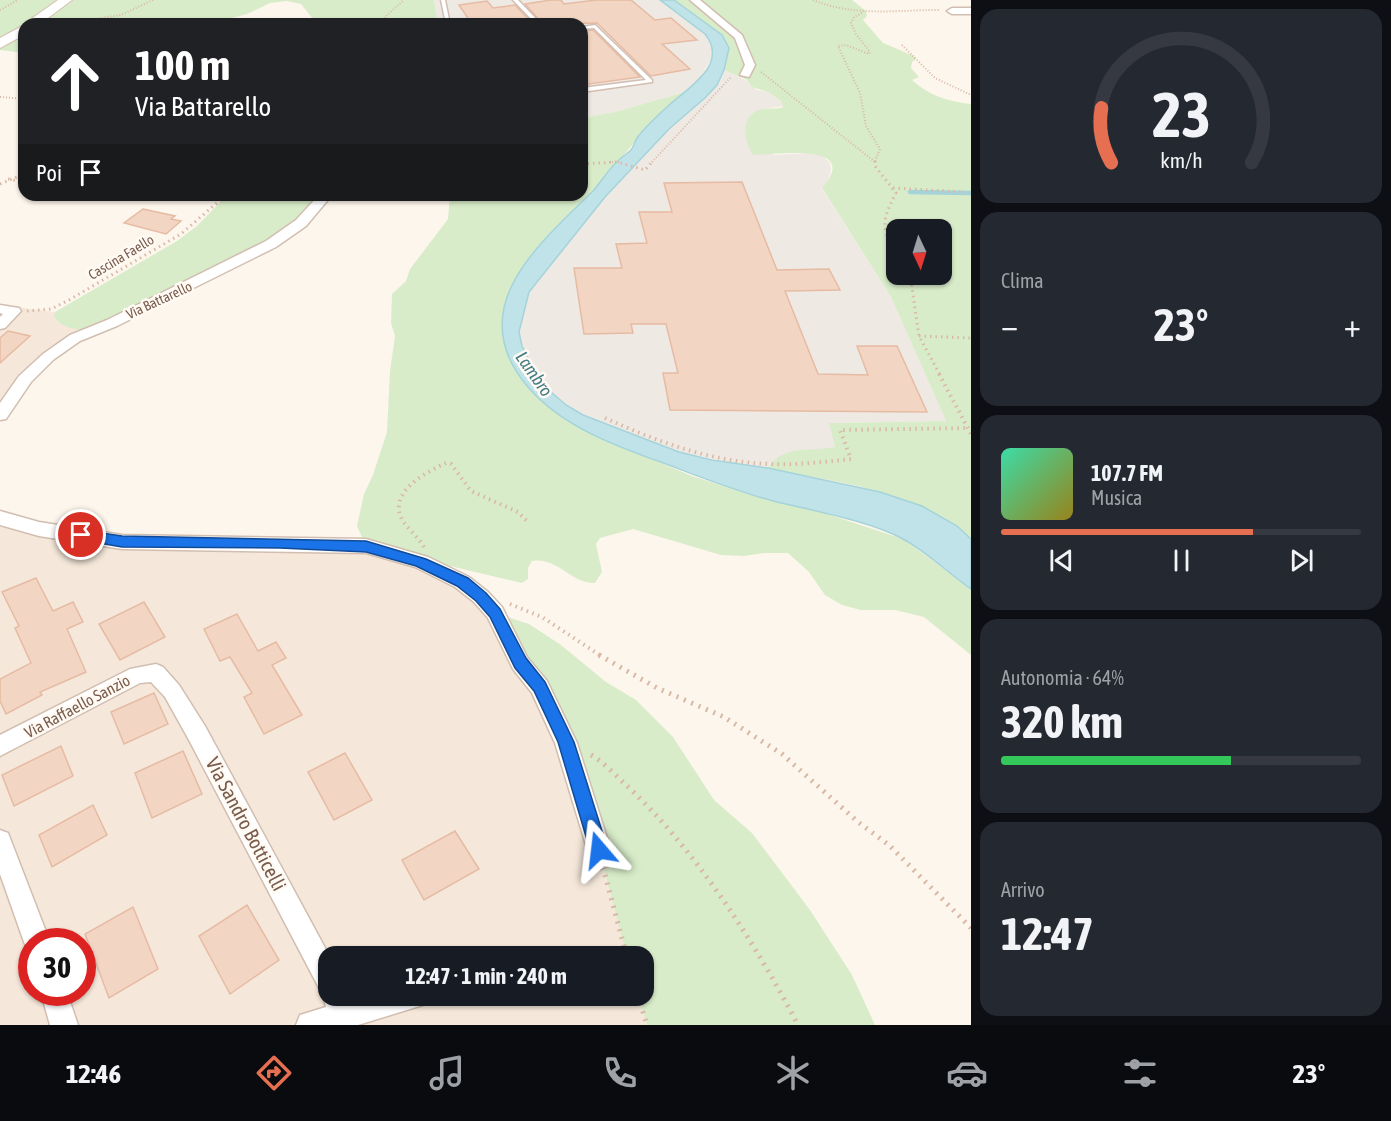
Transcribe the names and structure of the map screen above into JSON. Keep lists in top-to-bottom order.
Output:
{
  "streets": {
    "street": ["Via Battarello", "Via Raffaello Sanzio", "Via Sandro Botticelli"],
    "path": ["Cascina Faello"]
  },
  "crossings": [
    ["Via Raffaello Sanzio", "Via Sandro Botticelli"]
  ],
  "water": ["Lambro"],
  "north": "bottom",
  "page": {
    "turn": ["100 m", "Via Battarello"],
    "then": "Poi",
    "tile": [
      "Clima",
      ["Autonomia · 64%", "320 km"],
      ["Arrivo", "12:47"]
    ],
    "heat": ["−", "23°", "+"],
    "song": ["107.7 FM", "Musica"],
    "limit": "30",
    "trip": "12:47 · 1 min · 240 m",
    "tabs": ["12:46", "23°"],
    "gauge": ["23", "km/h"]
  }
}
